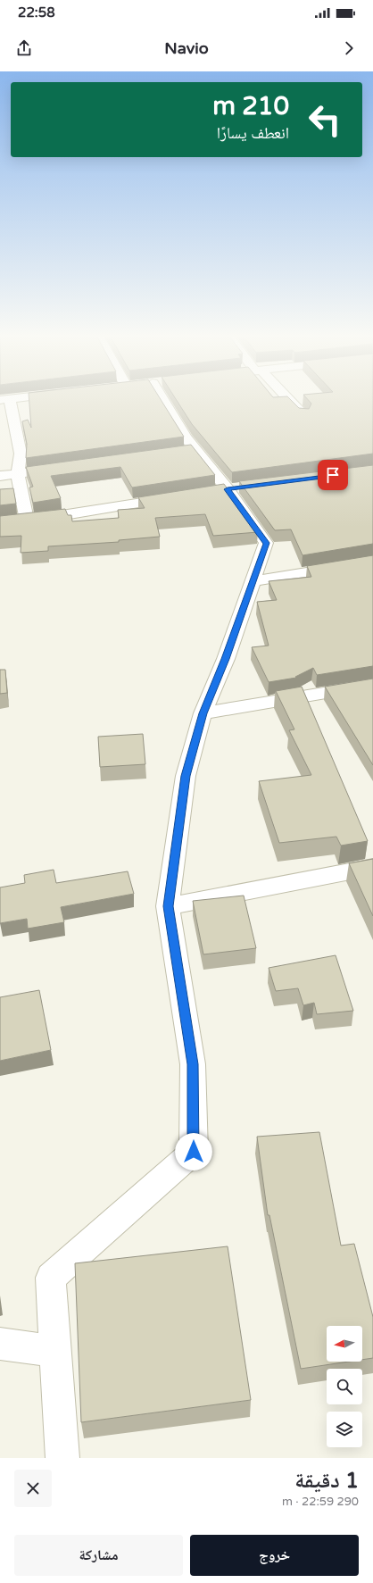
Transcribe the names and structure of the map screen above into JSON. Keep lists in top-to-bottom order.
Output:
{
  "north": "left",
  "page": {
    "status": "22:58",
    "header": "Navio",
    "turn": ["210 m", "انعطف يسارًا"],
    "heading": ["1 دقيقة", "290 m · 22:59"],
    "buttons": ["خروج", "مشاركة"]
  }
}
